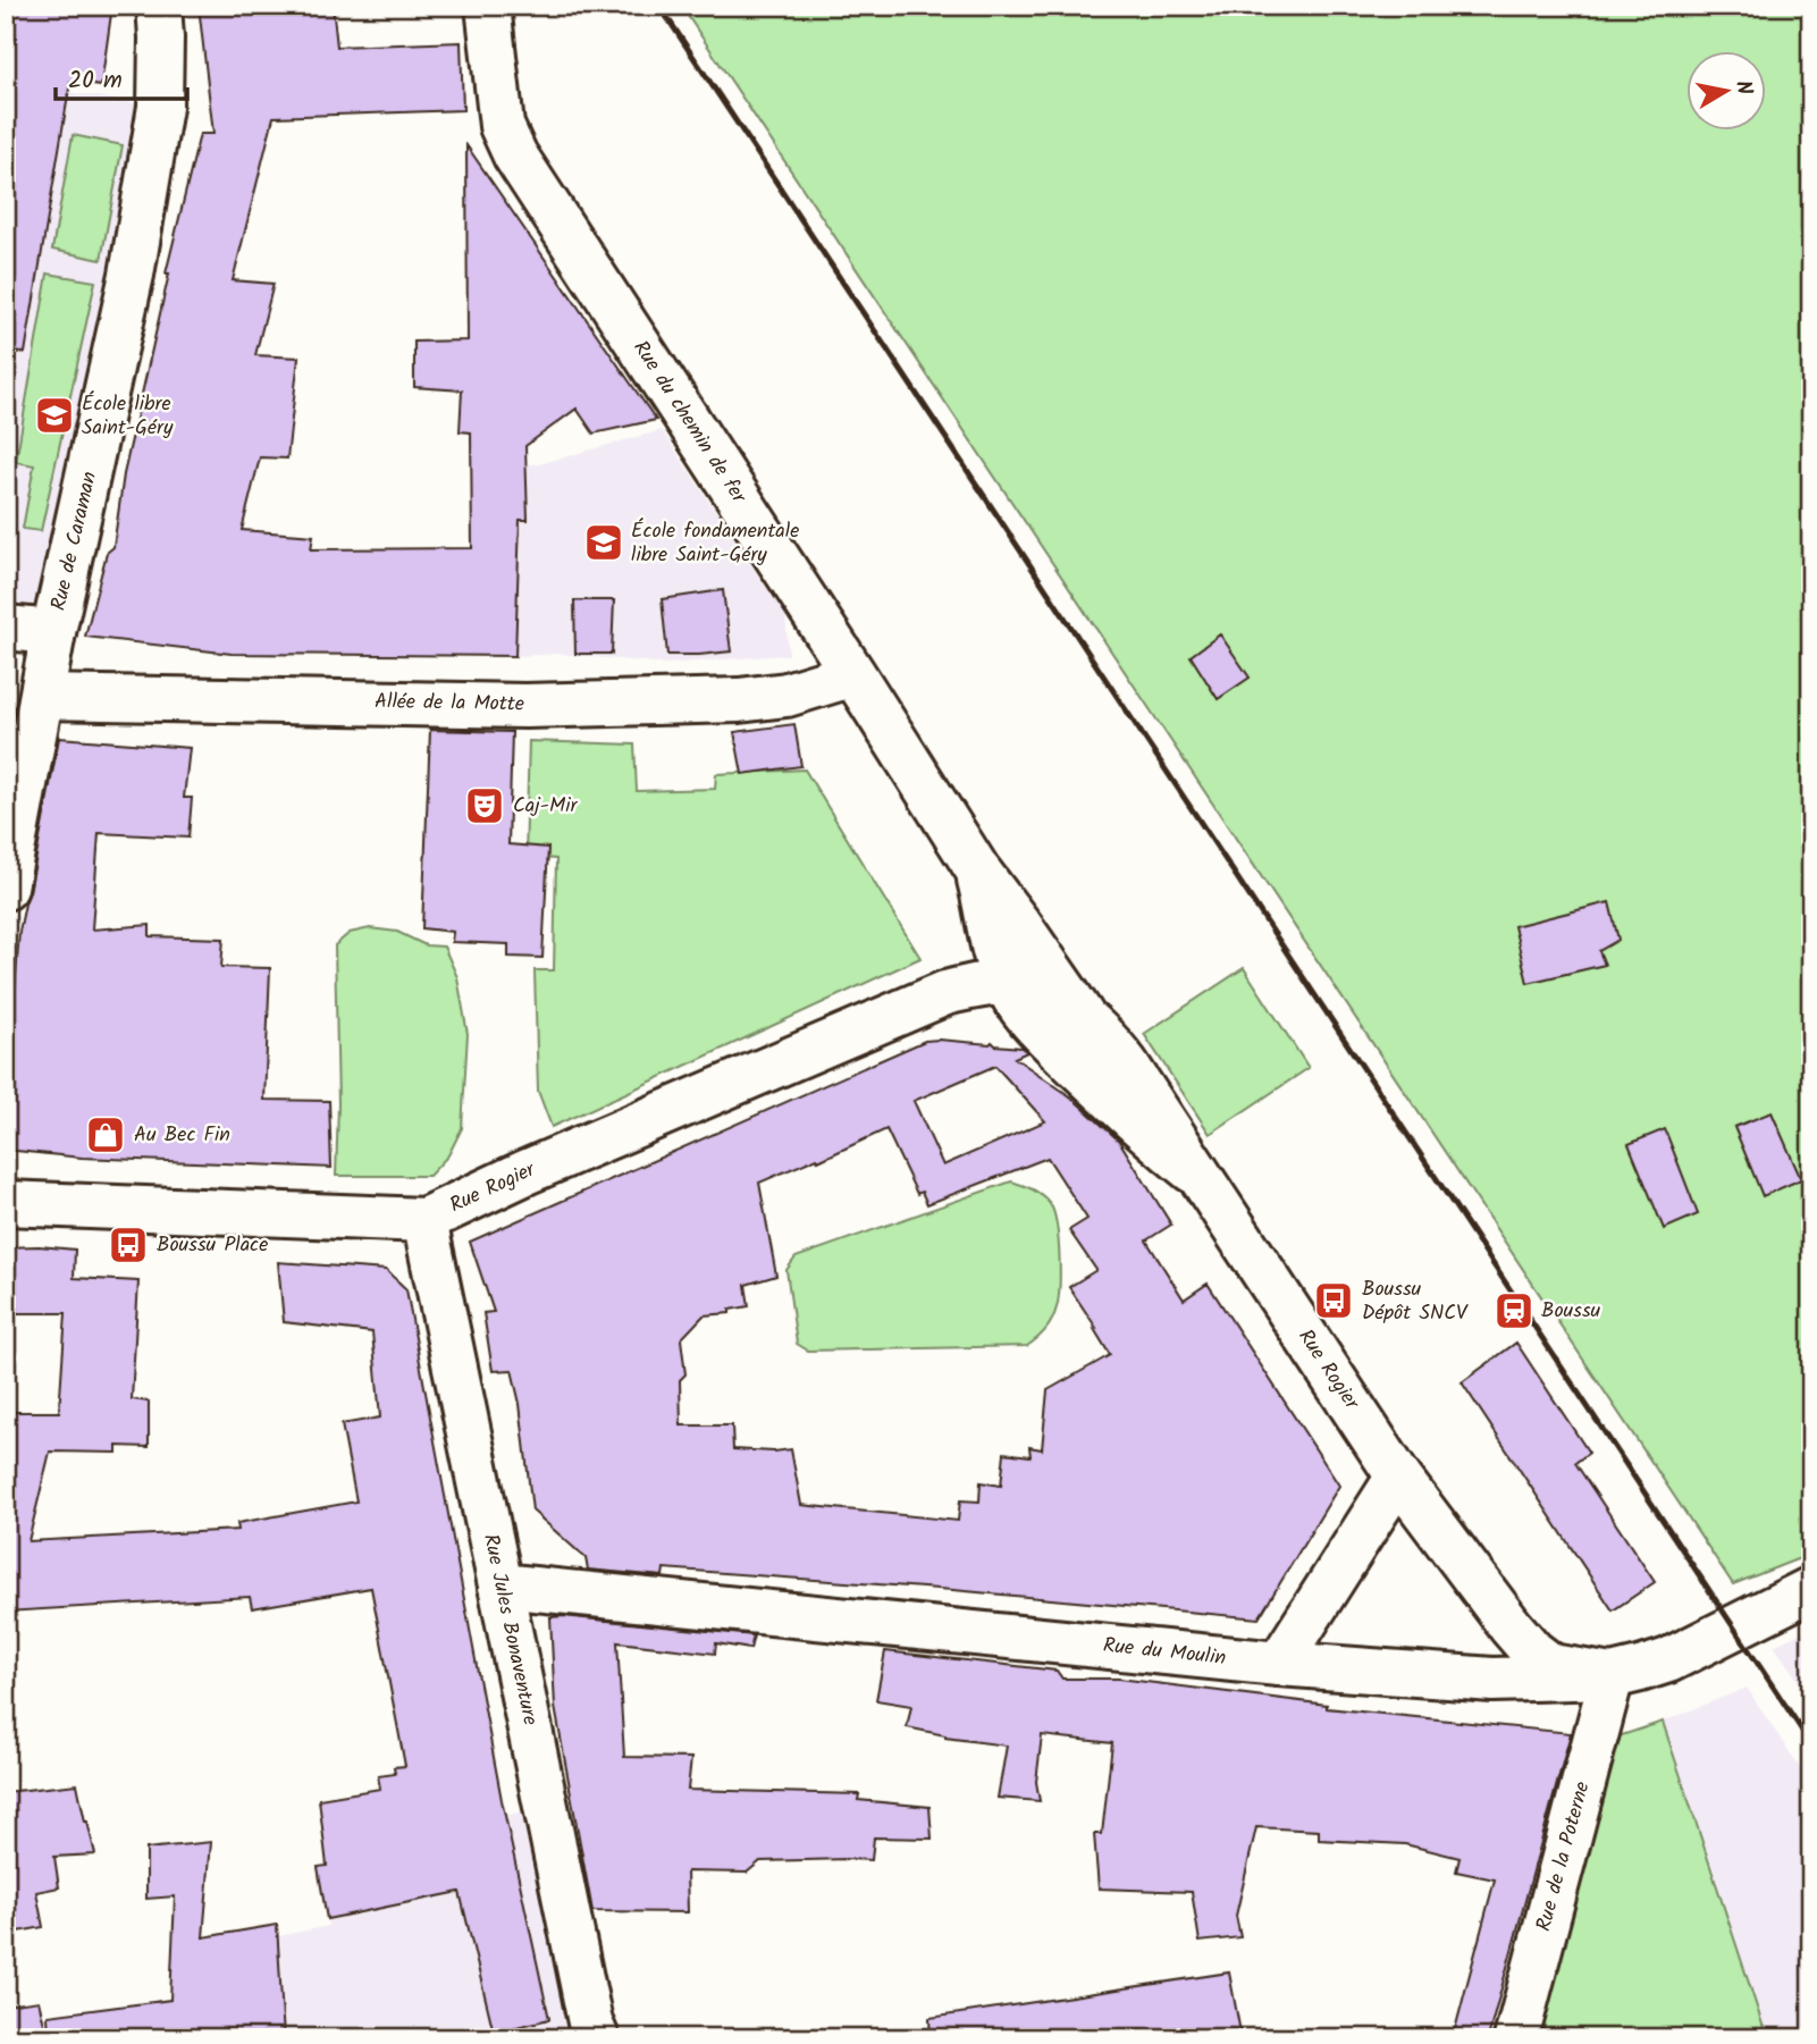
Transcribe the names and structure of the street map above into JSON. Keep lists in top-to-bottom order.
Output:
{
  "streets": {
    "street": [
      "Rue du chemin de fer",
      "Rue de Caraman",
      "Allée de la Motte",
      "Rue Rogier",
      "Rue Jules Bonaventure",
      "Rue du Moulin",
      "Rue de la Poterne"
    ]
  },
  "crossings": [
    ["Rue du chemin de fer", "Allée de la Motte"],
    ["Rue du chemin de fer", "Rue Rogier"],
    ["Rue de Caraman", "Allée de la Motte"],
    ["Rue Rogier", "Rue Jules Bonaventure"],
    ["Rue Rogier", "Rue du Moulin"],
    ["Rue Rogier", "Rue de la Poterne"],
    ["Rue Jules Bonaventure", "Rue du Moulin"],
    ["Rue du Moulin", "Rue de la Poterne"]
  ],
  "places": {
    "school or university": ["École libre Saint-Géry", "École fondamentale libre Saint-Géry"],
    "theatre": ["Caj-Mir"],
    "shop": ["Au Bec Fin"],
    "bus stop": ["Boussu Place", "Boussu Dépôt SNCV"],
    "station": ["Boussu"]
  },
  "scale_bar": "20 m",
  "north": "right"
}
